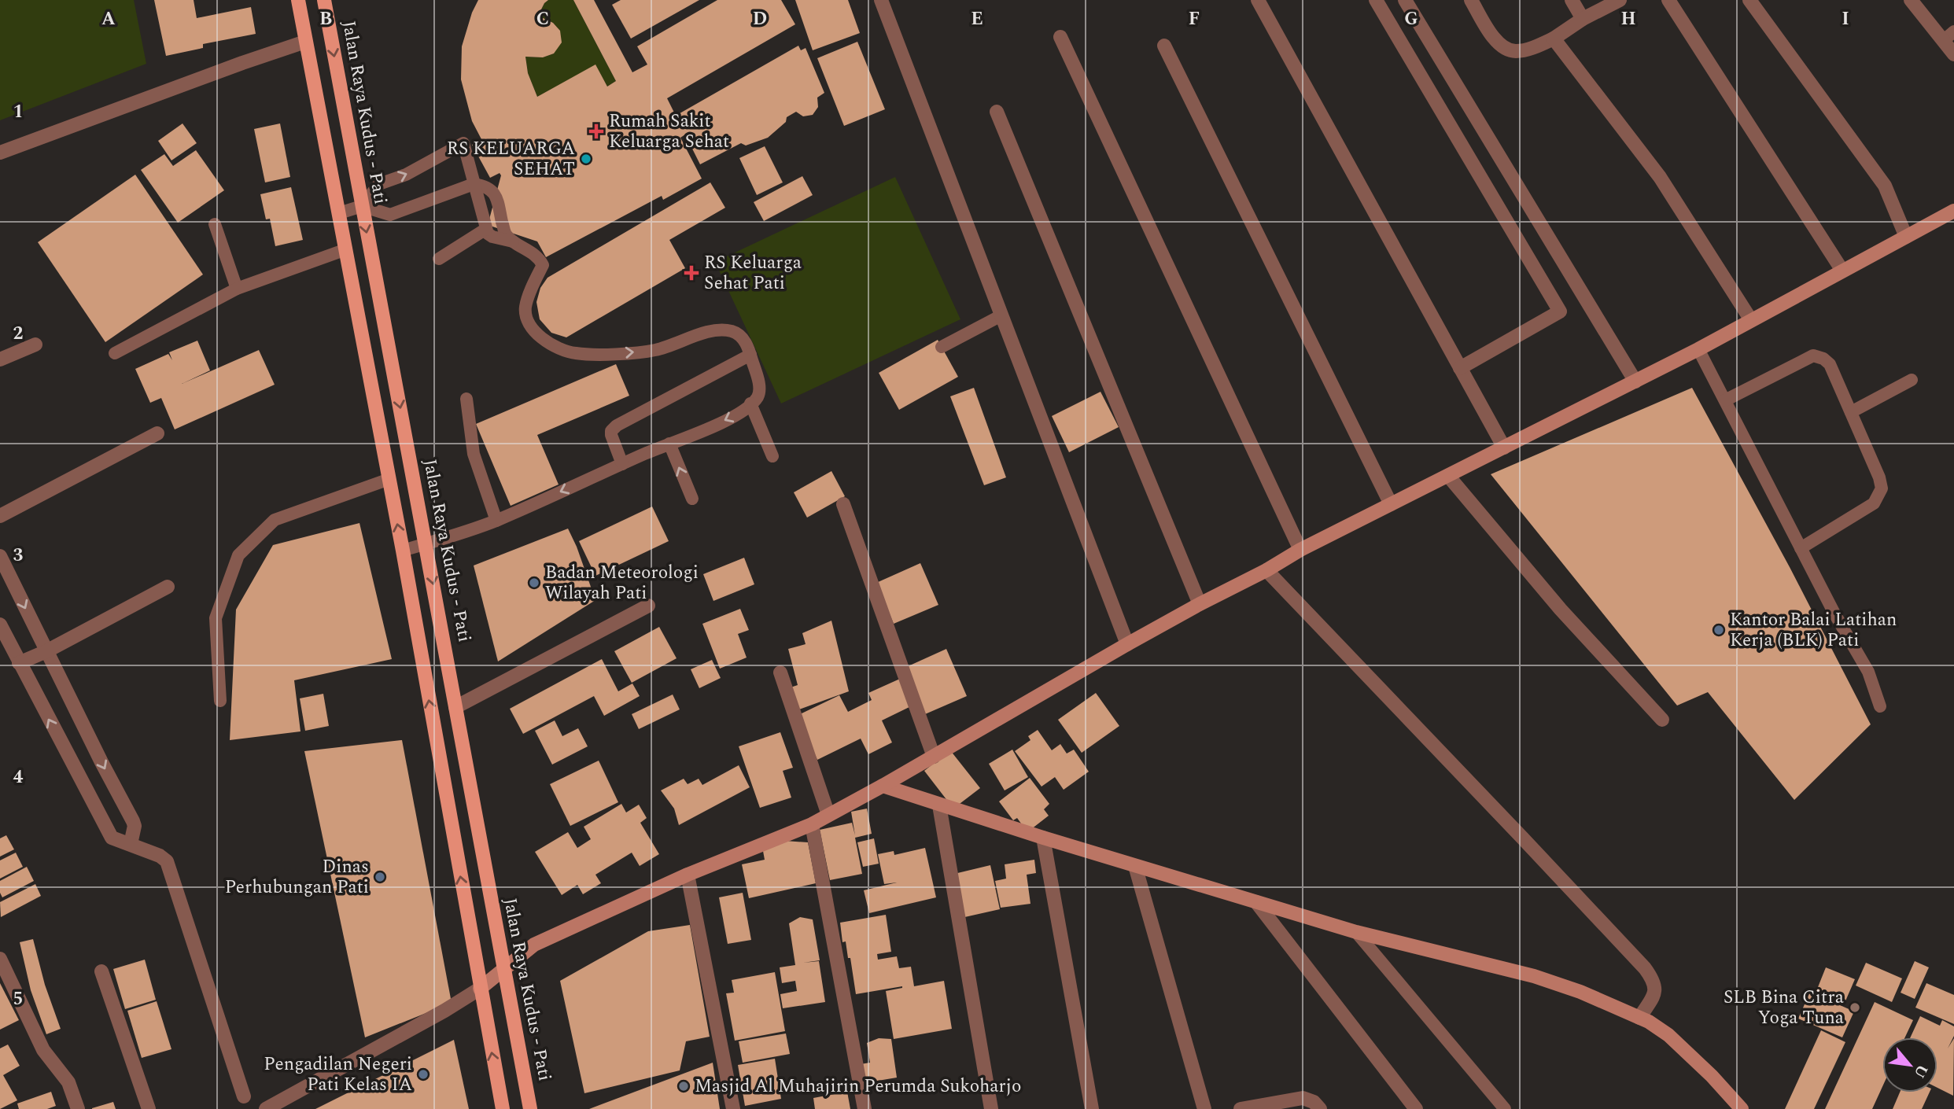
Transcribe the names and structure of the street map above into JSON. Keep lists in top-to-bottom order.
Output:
{
  "streets": {
    "main road": ["Jalan Raya Kudus - Pati"]
  },
  "places": {
    "health": ["Rumah Sakit Keluarga Sehat", "RS Keluarga Sehat Pati"],
    "other": [
      "RS KELUARGA SEHAT",
      "Badan Meteorologi Wilayah Pati",
      "Kantor Balai Latihan Kerja (BLK) Pati",
      "Dinas Perhubungan Pati",
      "SLB Bina Citra Yoga Tuna",
      "Pengadilan Negeri Pati Kelas IA",
      "Masjid Al Muhajirin Perumda Sukoharjo"
    ]
  },
  "north": "bottom right",
  "grid": {
    "columns": [
      "A",
      "B",
      "C",
      "D",
      "E",
      "F",
      "G",
      "H",
      "I"
    ],
    "rows": [
      "1",
      "2",
      "3",
      "4",
      "5"
    ]
  }
}
